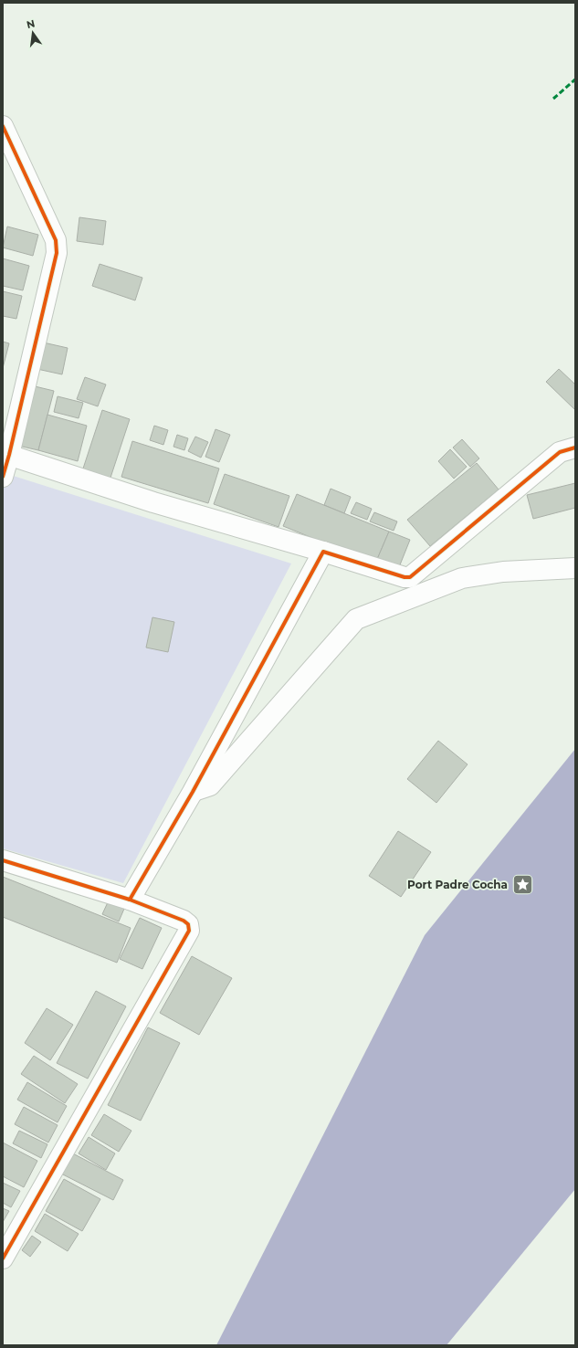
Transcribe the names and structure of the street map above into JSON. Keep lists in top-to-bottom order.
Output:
{
  "places": {
    "place": ["Port Padre Cocha"]
  },
  "north": "top"
}
